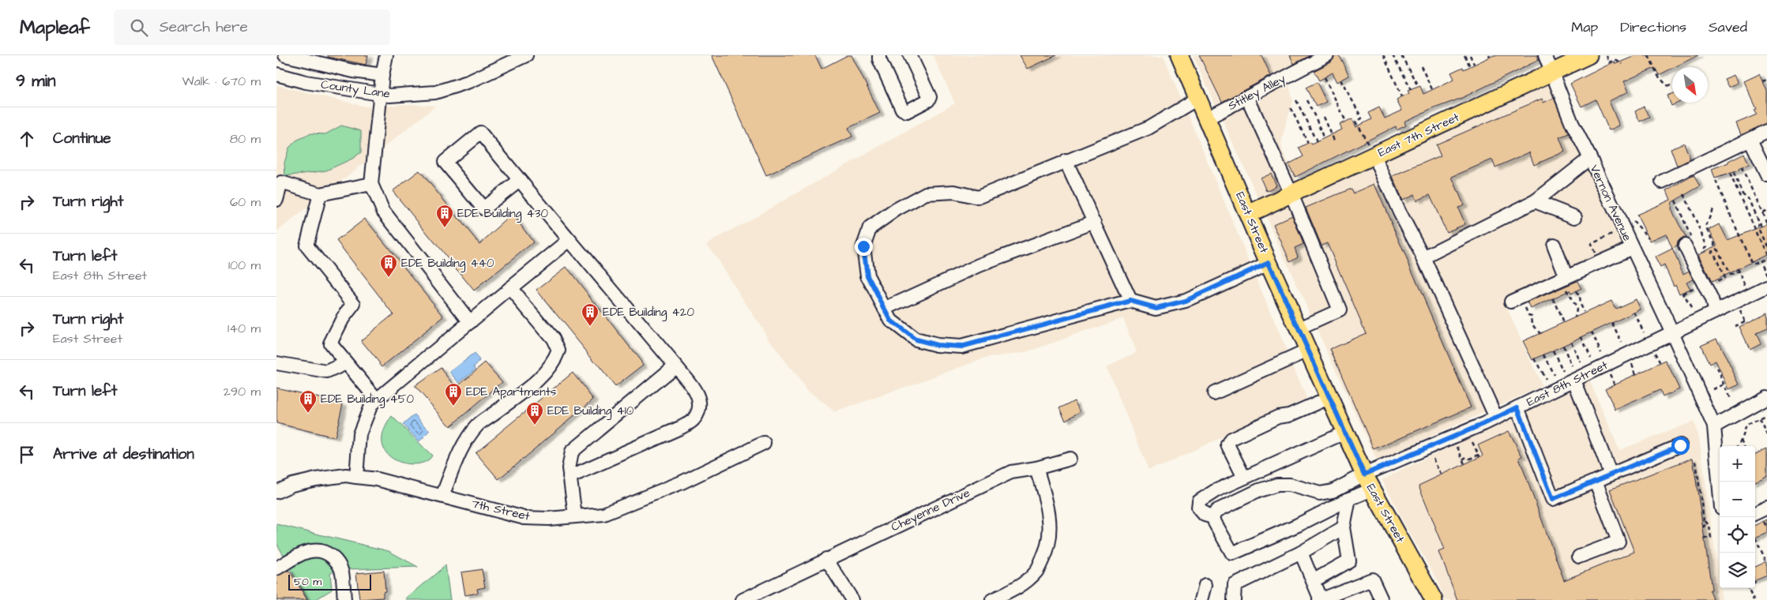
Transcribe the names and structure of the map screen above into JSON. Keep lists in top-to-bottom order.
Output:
{
  "streets": {
    "main road": ["East 7th Street", "East Street"],
    "street": [
      "County Lane",
      "Stitley Alley",
      "Vernon Avenue",
      "East 8th Street",
      "7th Street",
      "Cheyenne Drive"
    ]
  },
  "crossings": [
    ["Stitley Alley", "East Street"],
    ["East 7th Street", "Vernon Avenue"],
    ["East 7th Street", "East Street"],
    ["Vernon Avenue", "East 8th Street"],
    ["East Street", "East 8th Street"]
  ],
  "places": {
    "building": [
      "EDE Building 430",
      "EDE Building 440",
      "EDE Building 420",
      "EDE Apartments",
      "EDE Building 450",
      "EDE Building 410"
    ]
  },
  "scale_bar": "50 m",
  "north": "bottom right",
  "page": {
    "header": "Mapleaf",
    "search": "Search here",
    "nav": ["Map", "Directions", "Saved"],
    "heading": ["9 min", "Walk · 670 m"],
    "list": [
      ["Continue", "80 m"],
      ["Turn right", "60 m"],
      ["Turn left", "East 8th Street", "100 m"],
      ["Turn right", "East Street", "140 m"],
      ["Turn left", "290 m"],
      "Arrive at destination"
    ],
    "map_buttons": ["+", "−"],
    "scale": "50 m"
  }
}
